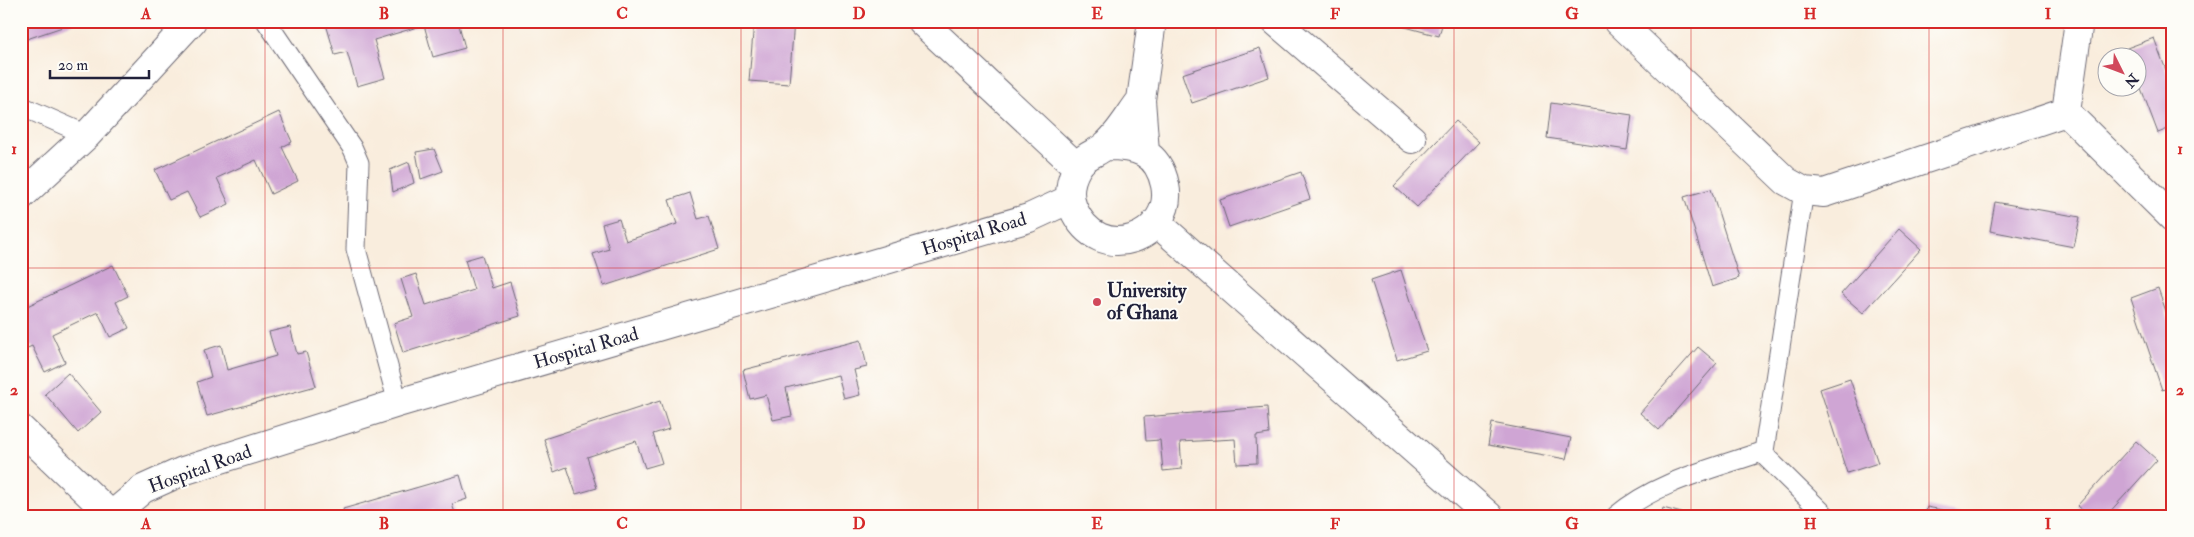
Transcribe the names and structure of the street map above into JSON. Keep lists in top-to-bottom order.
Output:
{
  "streets": {
    "street": ["Hospital Road"]
  },
  "places": ["University of Ghana"],
  "scale_bar": "20 m",
  "north": "bottom right",
  "grid": {
    "columns": [
      "A",
      "B",
      "C",
      "D",
      "E",
      "F",
      "G",
      "H",
      "I"
    ],
    "rows": ["1", "2"]
  }
}
